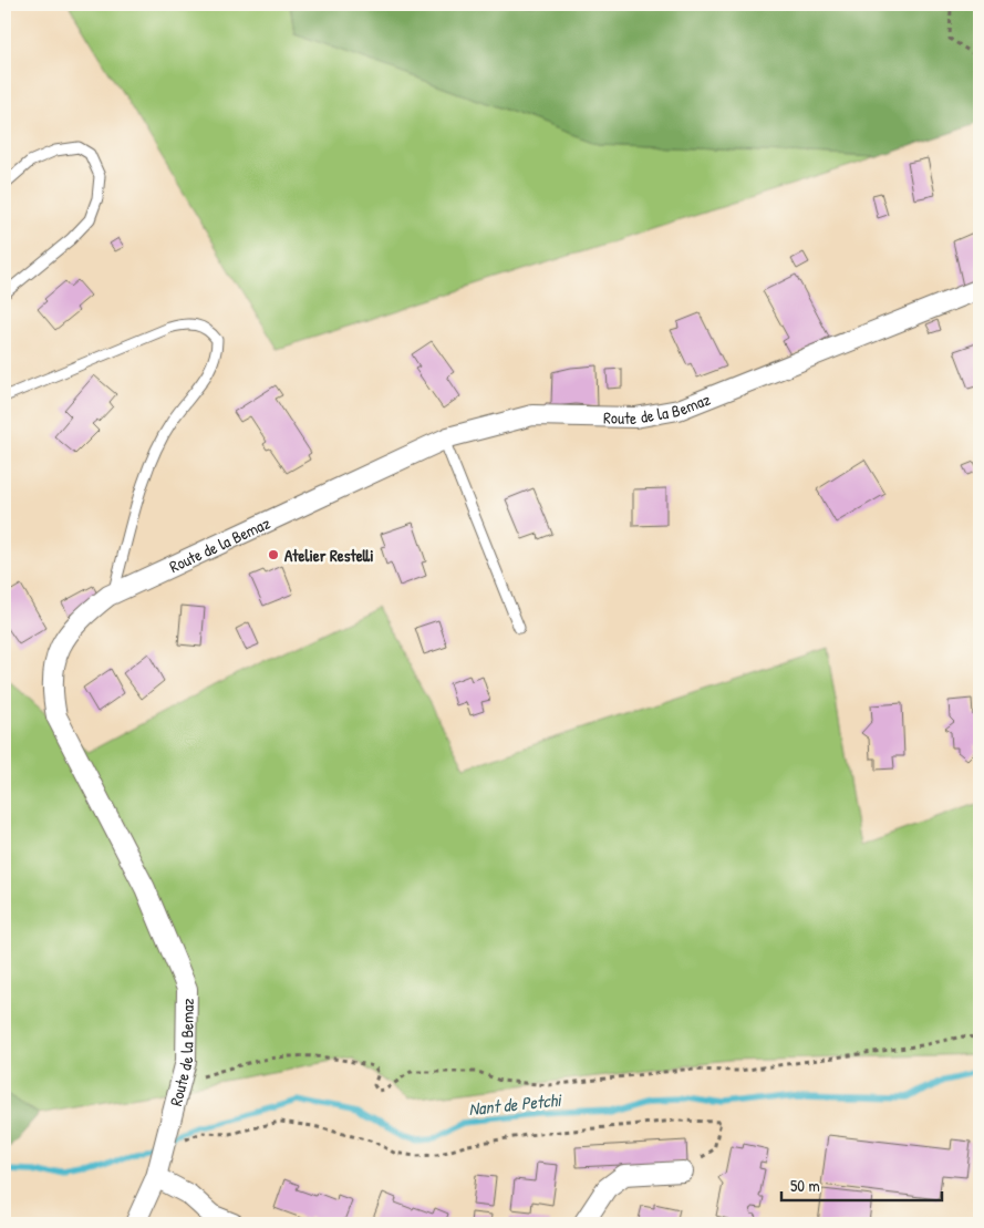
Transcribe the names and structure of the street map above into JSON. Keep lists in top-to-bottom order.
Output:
{
  "streets": {
    "street": ["Route de la Bemaz"]
  },
  "water": ["Nant de Petchi"],
  "places": ["Atelier Restelli"],
  "scale_bar": "50 m"
}
